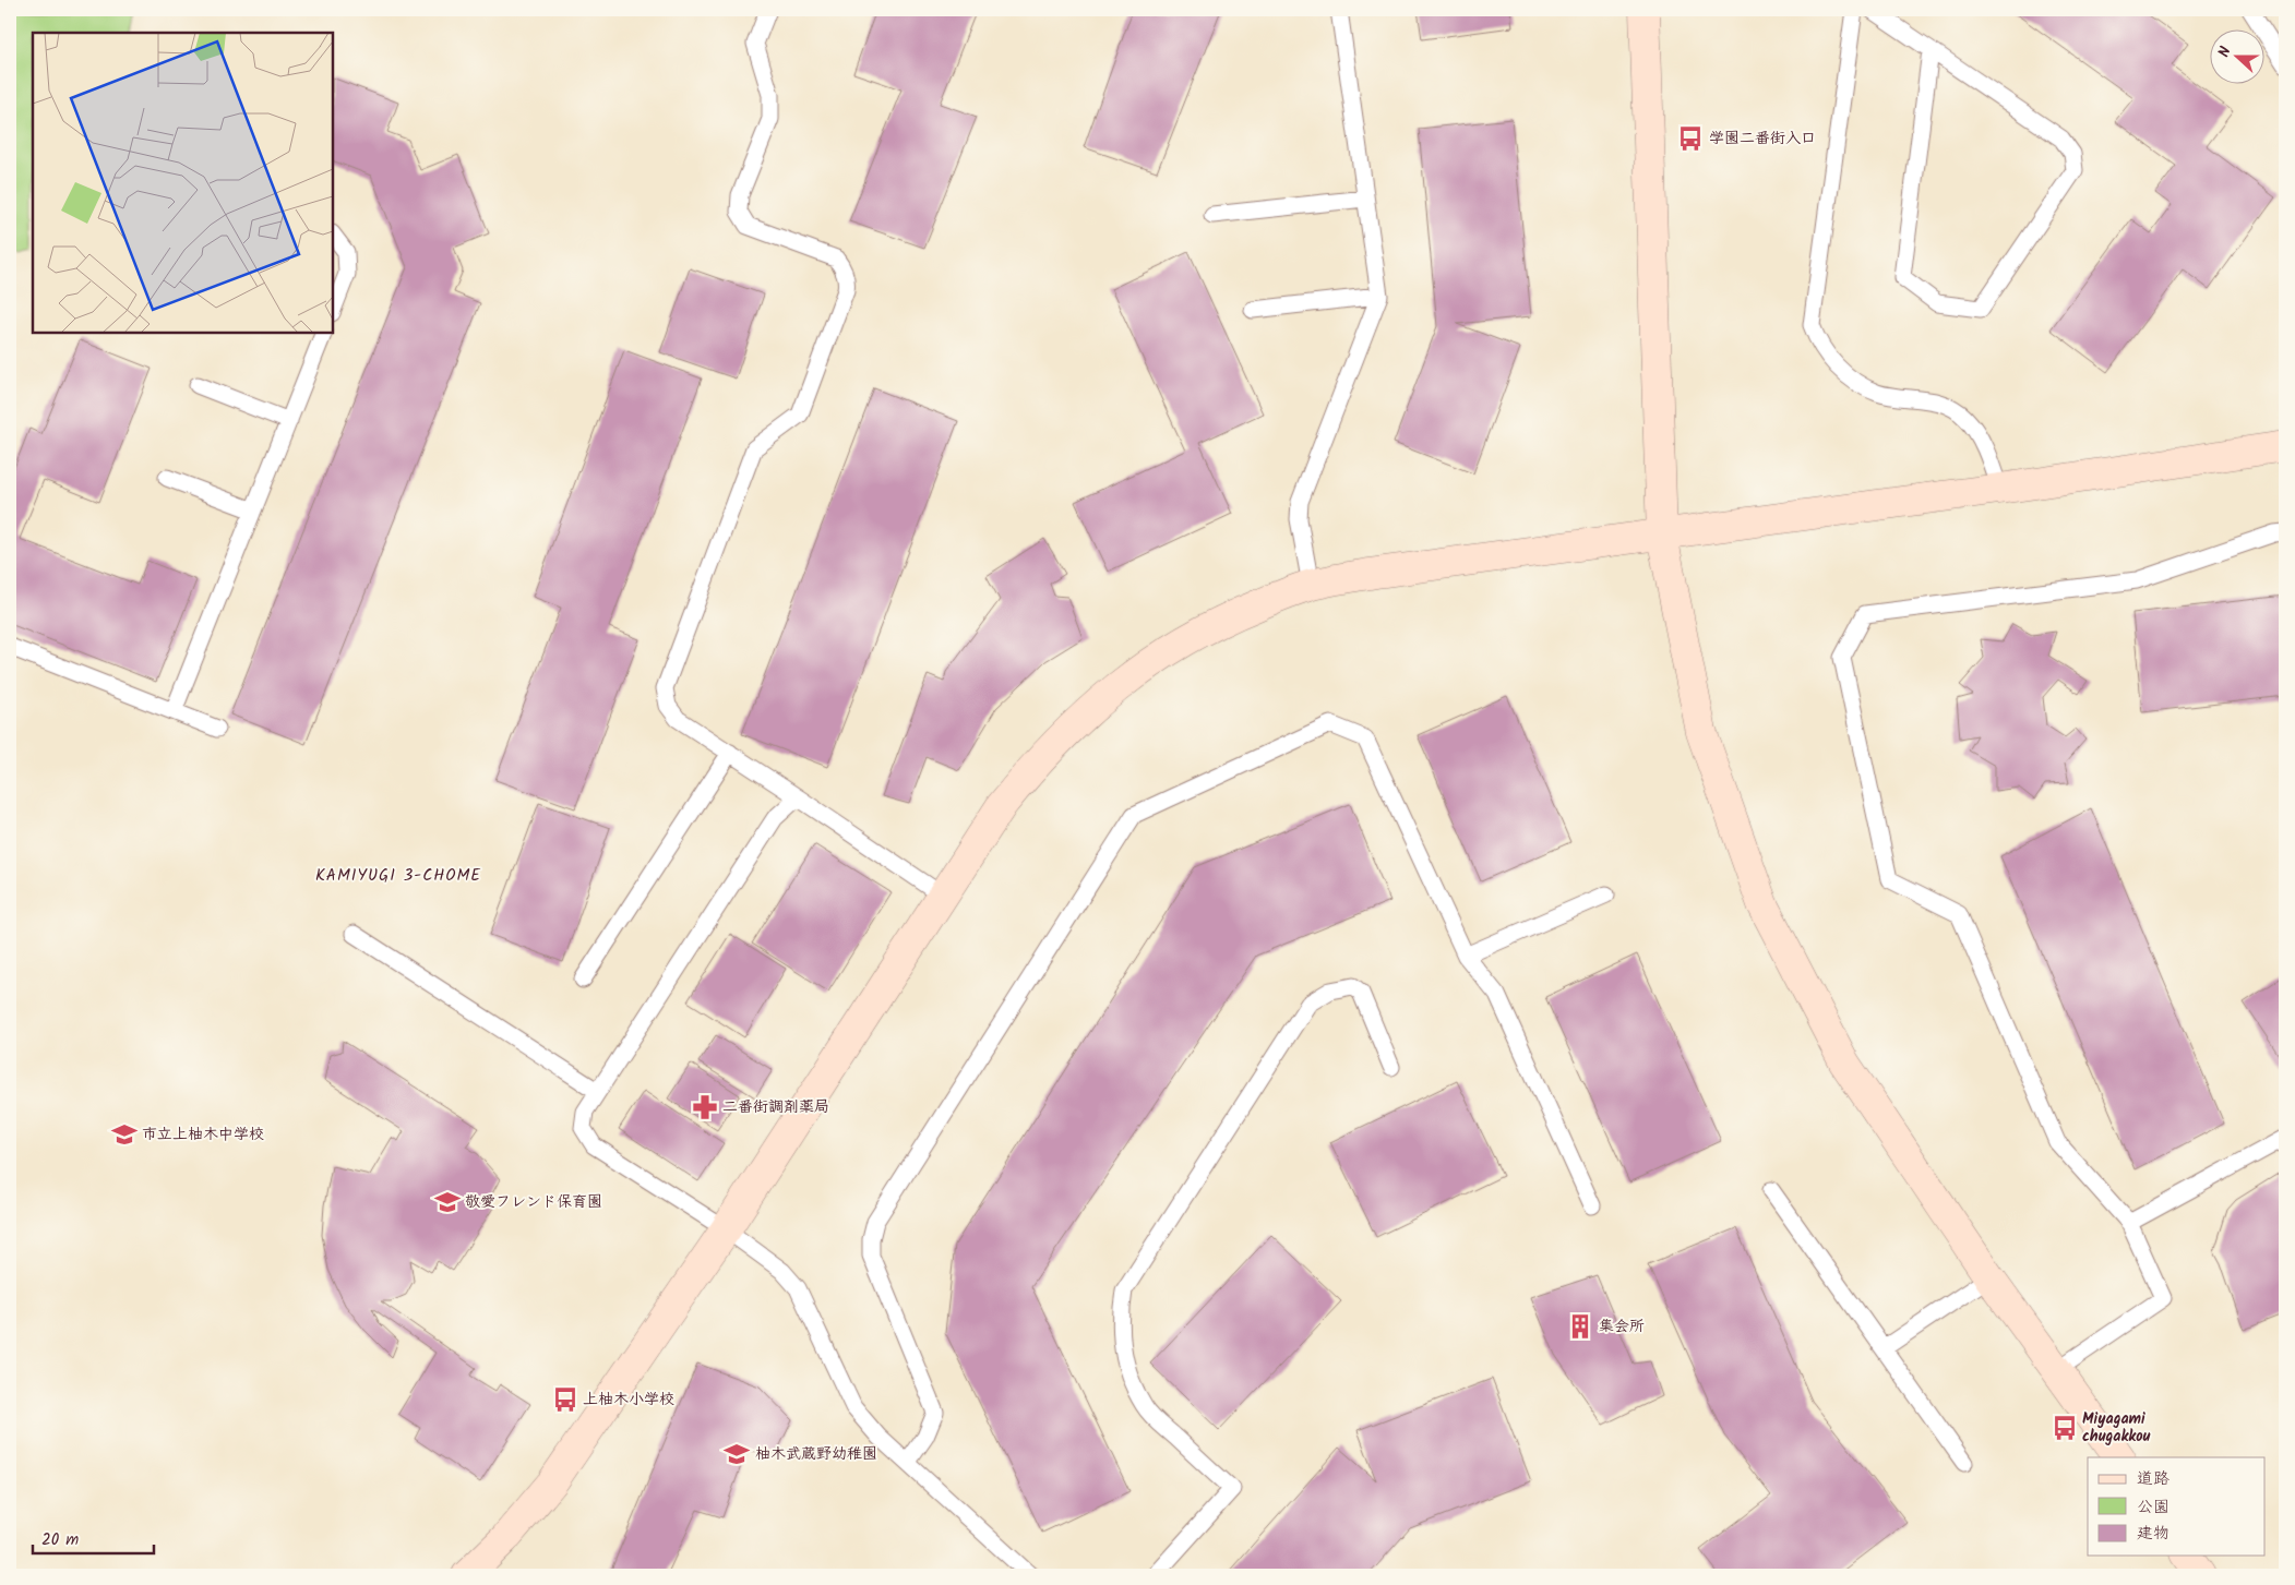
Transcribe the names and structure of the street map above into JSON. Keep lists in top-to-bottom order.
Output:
{
  "districts": ["KAMIYUGI 3-CHOME"],
  "places": {
    "bus stop": ["学園二番街入口", "上柚木小学校", "Miyagami chugakkou"],
    "pharmacy": ["二番街調剤薬局"],
    "school or university": ["市立上柚木中学校", "敬愛フレンド保育園", "柚木武蔵野幼稚園"],
    "building": ["集会所"]
  },
  "legend": ["道路", "公園", "建物"],
  "scale_bar": "20 m",
  "north": "left"
}
